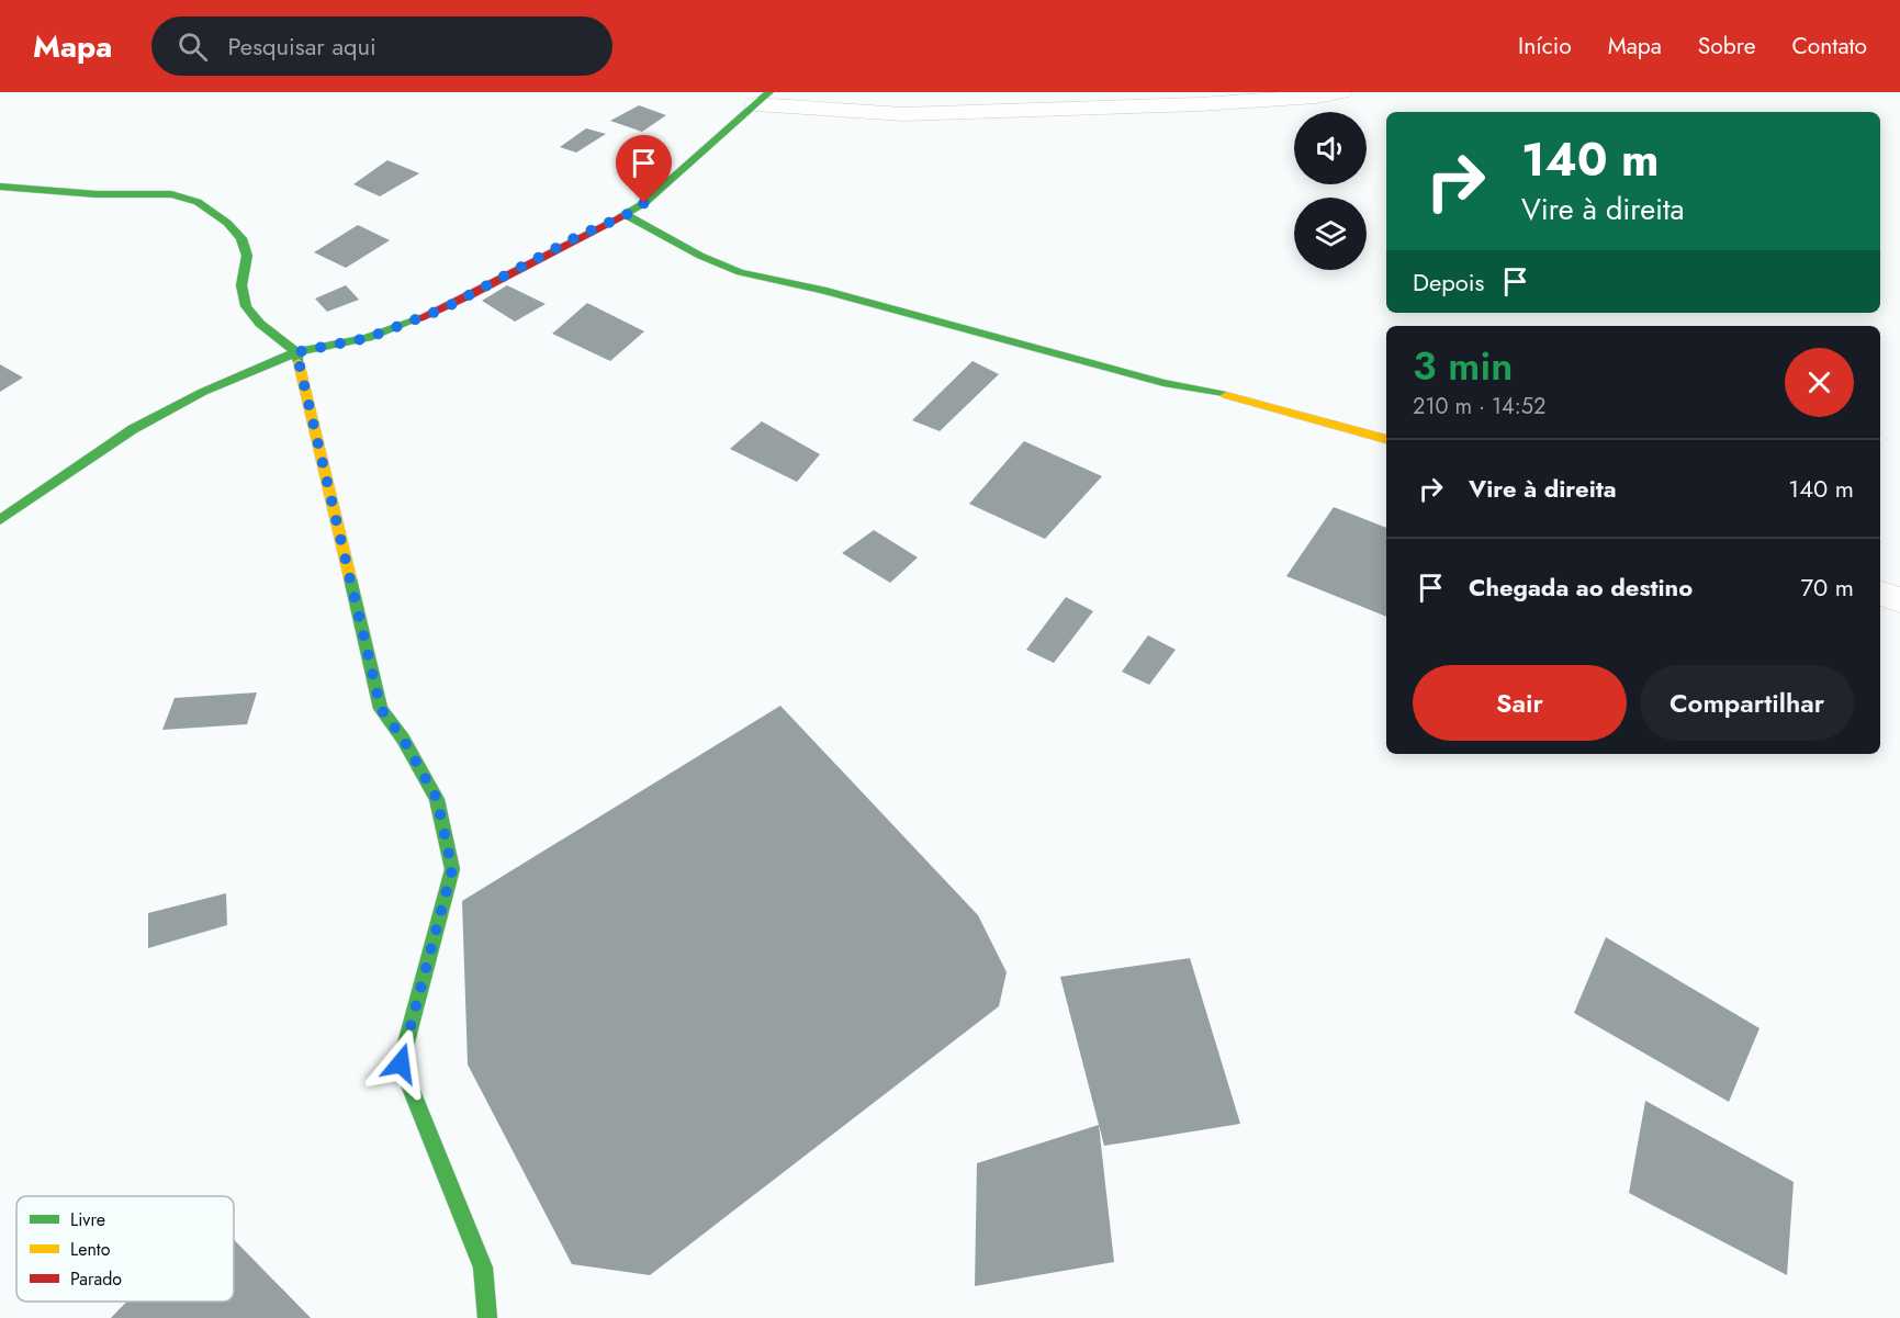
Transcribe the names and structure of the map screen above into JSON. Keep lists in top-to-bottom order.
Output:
{
  "legend": ["Livre", "Lento", "Parado"],
  "page": {
    "header": "Mapa",
    "search": "Pesquisar aqui",
    "nav": [
      "Início",
      "Mapa",
      "Sobre",
      "Contato"
    ],
    "turn": ["140 m", "Vire à direita"],
    "then": "Depois",
    "heading": ["3 min", "210 m · 14:52"],
    "list": [
      {
        "name": "Vire à direita",
        "value": "140 m"
      },
      {
        "name": "Chegada ao destino",
        "value": "70 m"
      }
    ],
    "buttons": ["Sair", "Compartilhar"]
  }
}
